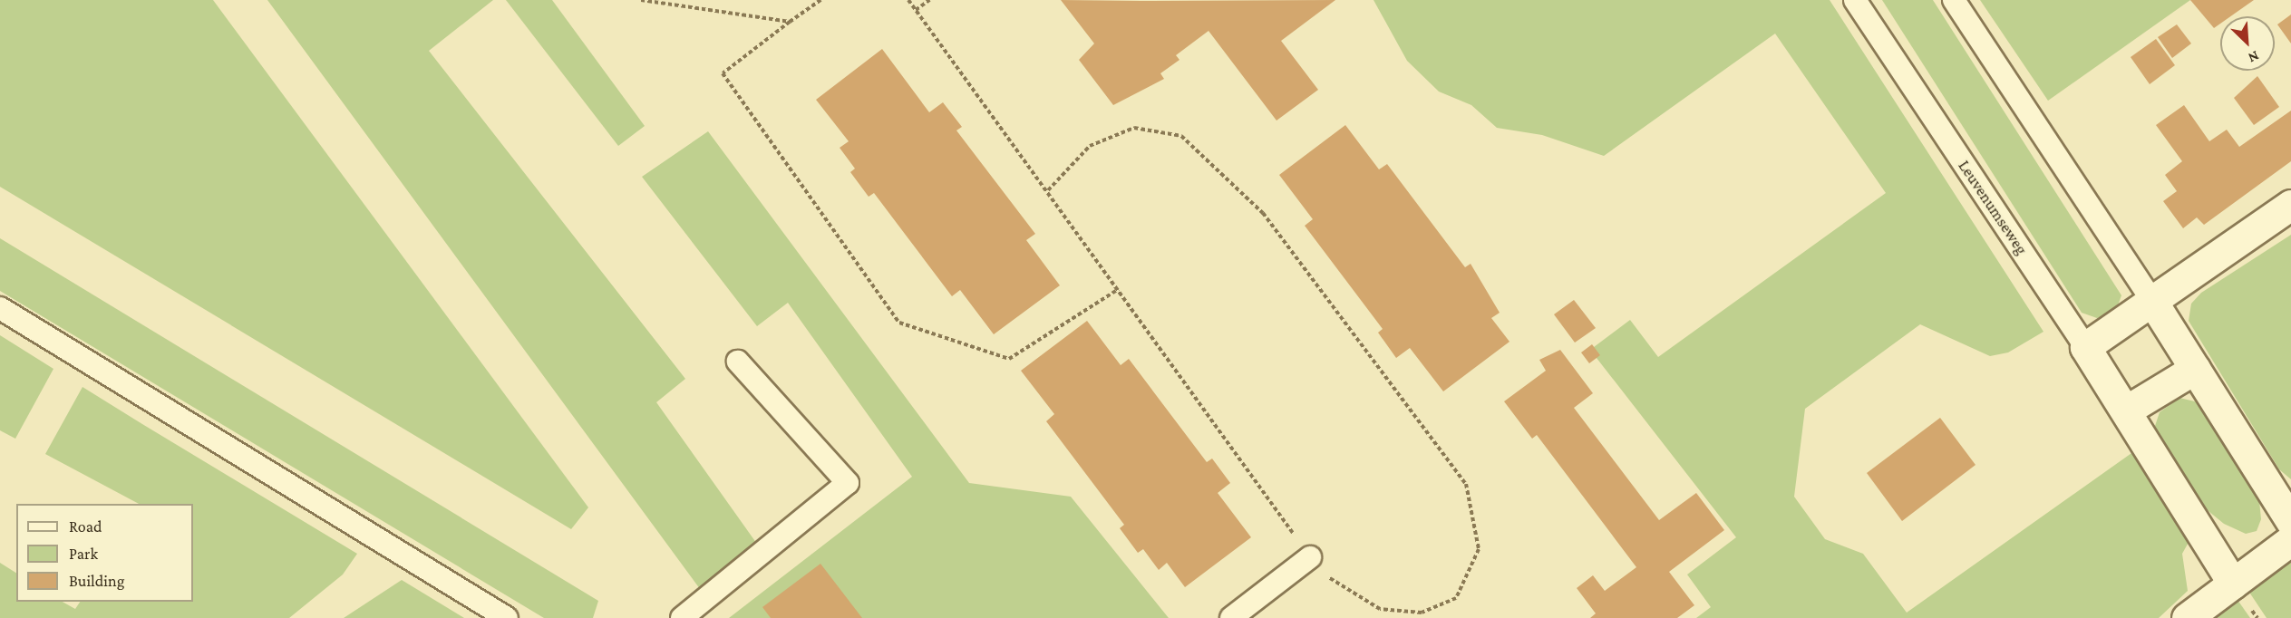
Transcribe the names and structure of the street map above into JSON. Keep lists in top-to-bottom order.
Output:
{
  "streets": {
    "lane": ["Leuvenumseweg"]
  },
  "legend": ["Road", "Park", "Building"],
  "north": "bottom right"
}
